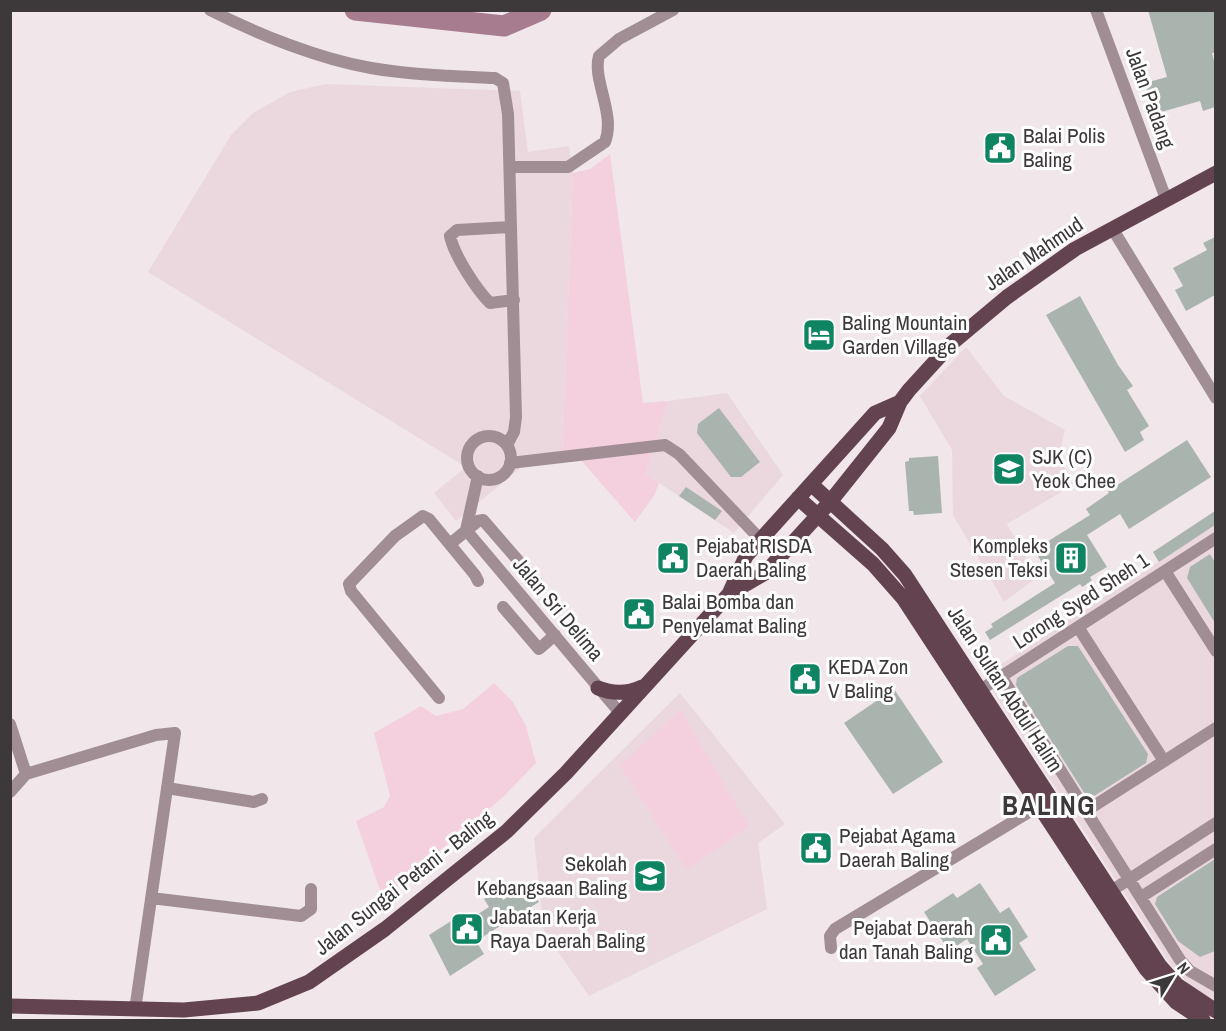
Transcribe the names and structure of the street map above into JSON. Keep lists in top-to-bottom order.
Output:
{
  "streets": {
    "main road": ["Jalan Mahmud", "Jalan Sultan Abdul Halim", "Jalan Sungai Petani - Baling"],
    "street": ["Jalan Padang", "Lorong Syed Sheh 1", "Jalan Sri Delima"]
  },
  "crossings": [
    ["Jalan Padang", "Jalan Mahmud"],
    ["Jalan Mahmud", "Jalan Sultan Abdul Halim"],
    ["Jalan Mahmud", "Jalan Sungai Petani - Baling"],
    ["Lorong Syed Sheh 1", "Jalan Sultan Abdul Halim"],
    ["Jalan Sri Delima", "Jalan Sungai Petani - Baling"],
    ["Jalan Sultan Abdul Halim", "Jalan Sungai Petani - Baling"]
  ],
  "districts": ["BALING"],
  "places": {
    "public building": [
      "Balai Polis Baling",
      "Pejabat RISDA Daerah Baling",
      "Balai Bomba dan Penyelamat Baling",
      "KEDA Zon V Baling",
      "Pejabat Agama Daerah Baling",
      "Jabatan Kerja Raya Daerah Baling",
      "Pejabat Daerah dan Tanah Baling"
    ],
    "hotel": ["Baling Mountain Garden Village"],
    "school or university": ["SJK (C) Yeok Chee", "Sekolah Kebangsaan Baling"],
    "building": ["Kompleks Stesen Teksi"]
  },
  "north": "top right"
}
